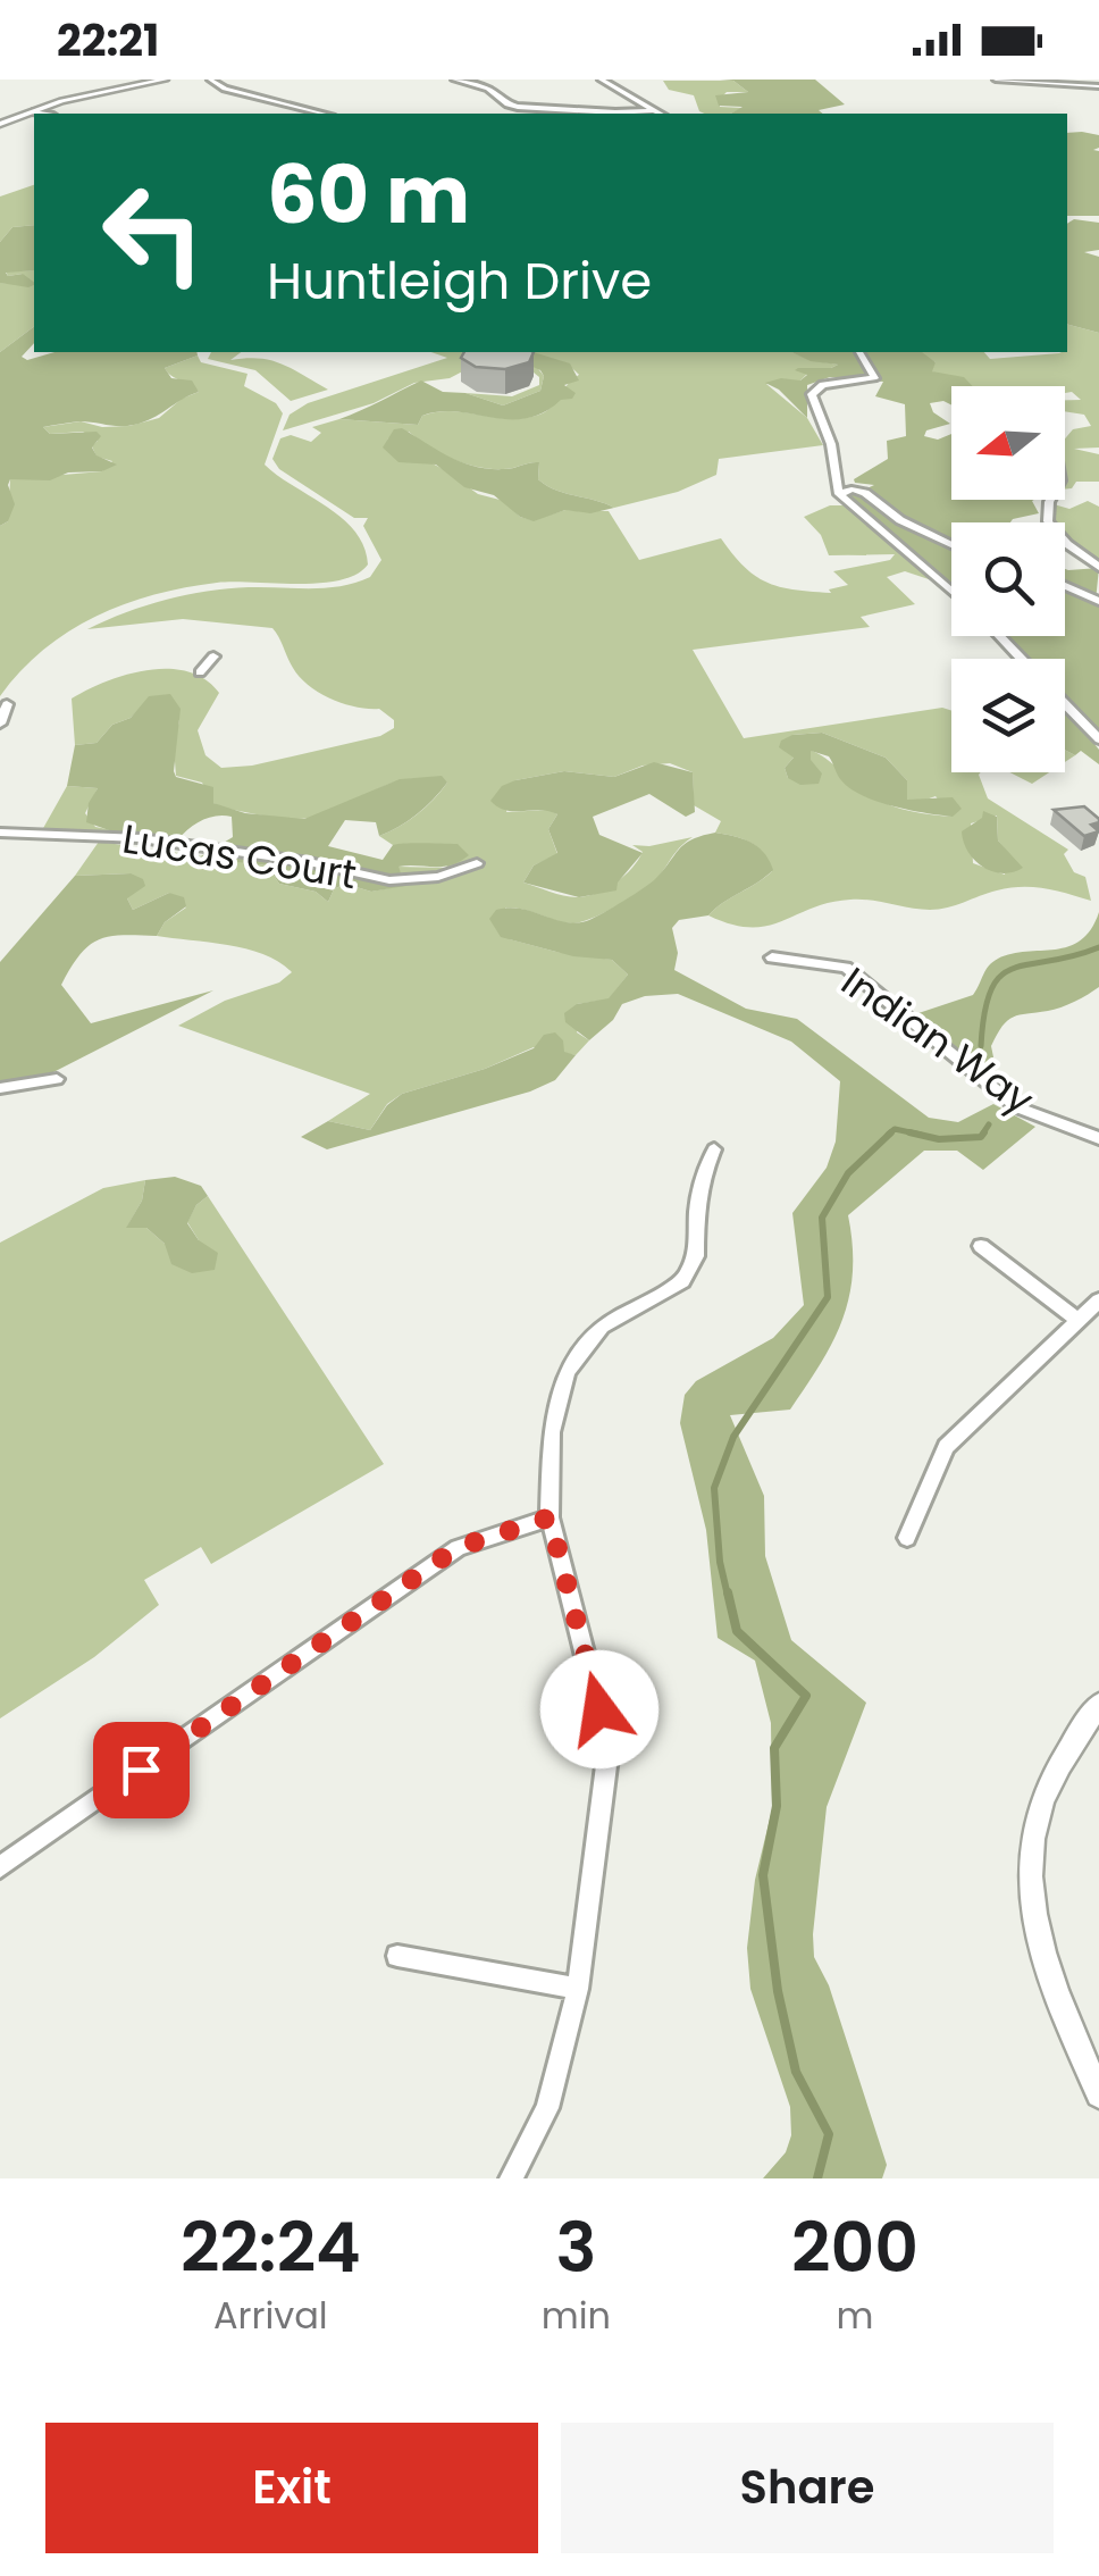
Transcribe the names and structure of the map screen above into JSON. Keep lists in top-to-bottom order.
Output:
{
  "streets": {
    "street": ["Lucas Court", "Indian Way"]
  },
  "north": "left",
  "page": {
    "status": "22:21",
    "turn": ["60 m", "Huntleigh Drive"],
    "eta": [
      "22:24",
      "Arrival",
      "3",
      "min",
      "200",
      "m"
    ],
    "buttons": ["Exit", "Share"]
  }
}
